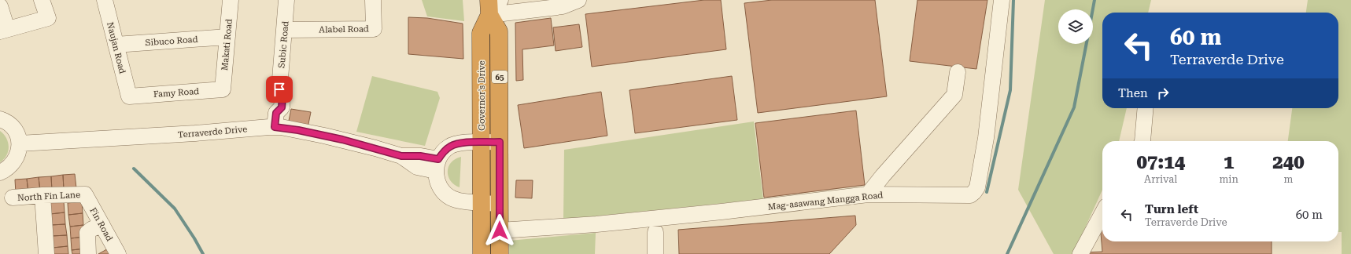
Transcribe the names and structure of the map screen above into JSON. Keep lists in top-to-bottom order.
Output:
{
  "streets": {
    "highway": ["65", "Governor's Drive"],
    "street": [
      "Alabel Road",
      "Sibuco Road",
      "Makati Road",
      "Subic Road",
      "Naujan Road",
      "Famy Road",
      "Terraverde Drive",
      "North Fin Lane",
      "Mag-asawang Mangga Road",
      "Fin Road"
    ]
  },
  "crossings": [
    ["Alabel Road", "Subic Road"],
    ["Sibuco Road", "Makati Road"],
    ["Sibuco Road", "Naujan Road"],
    ["Makati Road", "Famy Road"],
    ["Subic Road", "Terraverde Drive"],
    ["Naujan Road", "Famy Road"],
    ["Governor's Drive", "Mag-asawang Mangga Road"],
    ["North Fin Lane", "Fin Road"]
  ],
  "page": {
    "turn": ["60 m", "Terraverde Drive"],
    "then": "Then",
    "eta": [
      "07:14",
      "Arrival",
      "1",
      "min",
      "240",
      "m"
    ],
    "list": [
      {
        "name": "Turn left",
        "note": "Terraverde Drive",
        "value": "60 m"
      }
    ]
  }
}
